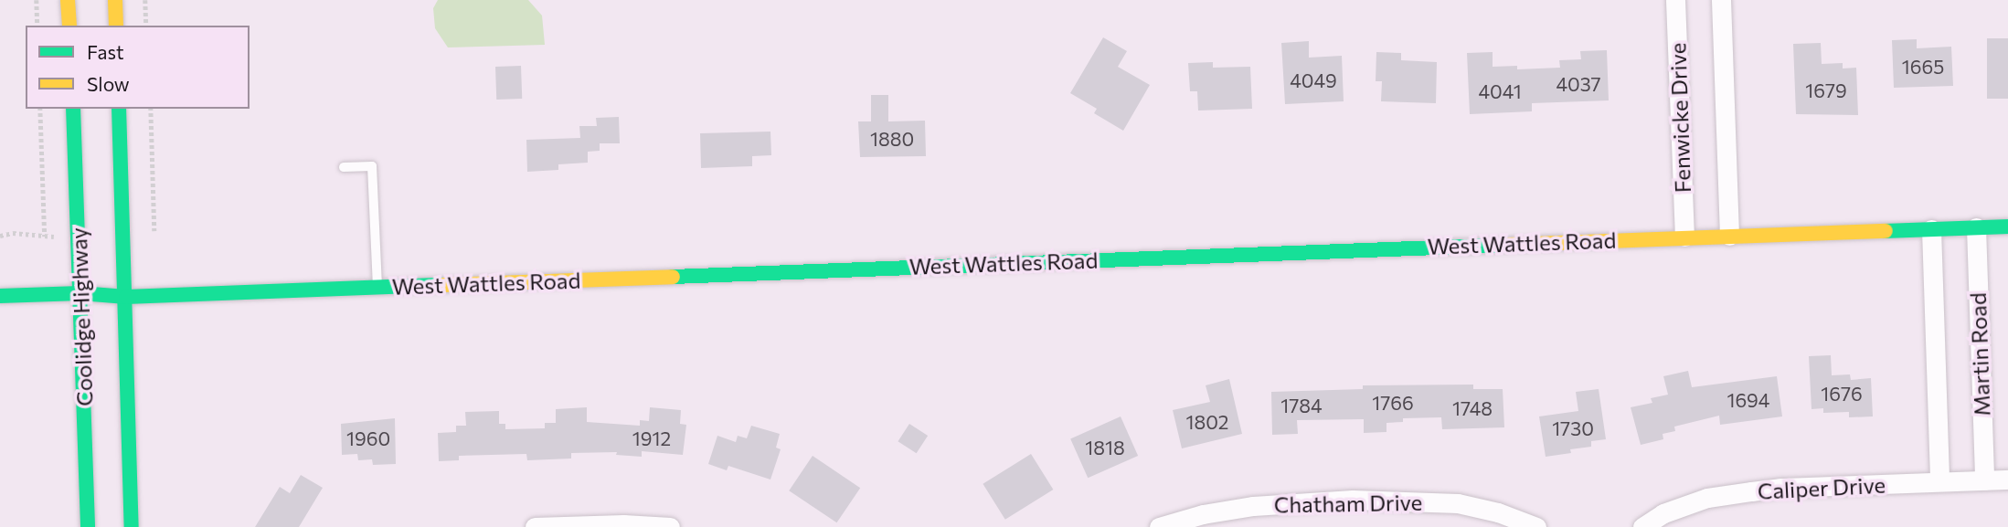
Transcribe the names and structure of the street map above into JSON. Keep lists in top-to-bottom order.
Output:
{
  "streets": {
    "street": [
      "Fenwicke Drive",
      "West Wattles Road",
      "Coolidge Highway",
      "Martin Road",
      "Caliper Drive",
      "Chatham Drive"
    ]
  },
  "crossings": [
    ["Fenwicke Drive", "West Wattles Road"],
    ["West Wattles Road", "Coolidge Highway"],
    ["West Wattles Road", "Martin Road"],
    ["Martin Road", "Caliper Drive"]
  ],
  "house_numbers": [
    "1665",
    "4049",
    "4037",
    "1679",
    "4041",
    "1880",
    "1676",
    "1694",
    "1766",
    "1784",
    "1748",
    "1802",
    "1730",
    "1960",
    "1912",
    "1818"
  ],
  "legend": ["Fast", "Slow"]
}
